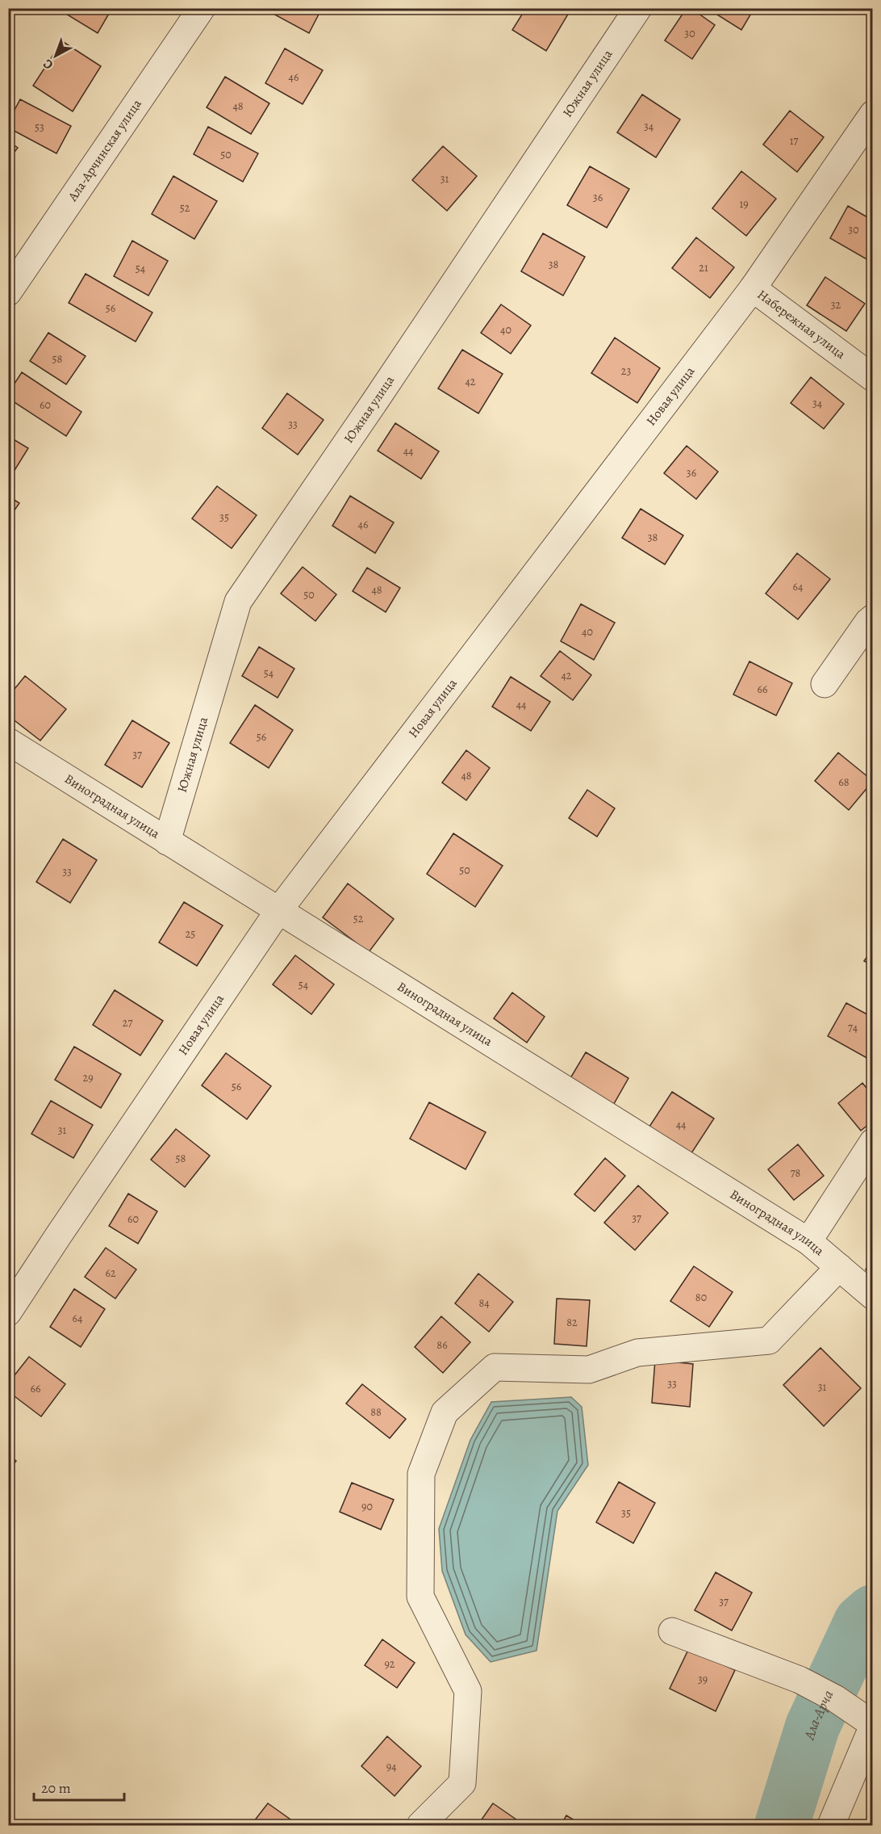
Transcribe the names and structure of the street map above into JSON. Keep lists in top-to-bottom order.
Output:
{
  "streets": {
    "street": [
      "Южная улица",
      "Ала-Арчинская улица",
      "Набережная улица",
      "Новая улица",
      "Виноградная улица"
    ]
  },
  "crossings": [
    ["Южная улица", "Виноградная улица"],
    ["Набережная улица", "Новая улица"],
    ["Новая улица", "Виноградная улица"]
  ],
  "water": ["Ала-Арча"],
  "house_numbers": [
    "30",
    "46",
    "48",
    "34",
    "53",
    "17",
    "50",
    "31",
    "36",
    "19",
    "52",
    "30",
    "38",
    "21",
    "54",
    "32",
    "56",
    "40",
    "58",
    "23",
    "42",
    "34",
    "60",
    "33",
    "44",
    "36",
    "35",
    "46",
    "38",
    "64",
    "48",
    "50",
    "40",
    "54",
    "42",
    "66",
    "44",
    "56",
    "37",
    "48",
    "68",
    "50",
    "33",
    "52",
    "25",
    "54",
    "27",
    "74",
    "29",
    "56",
    "44",
    "31",
    "58",
    "78",
    "37",
    "60",
    "62",
    "80",
    "84",
    "64",
    "82",
    "86",
    "33",
    "31",
    "66",
    "88",
    "90",
    "35",
    "37",
    "92",
    "39",
    "94"
  ],
  "scale_bar": "20 m",
  "north": "bottom left"
}
